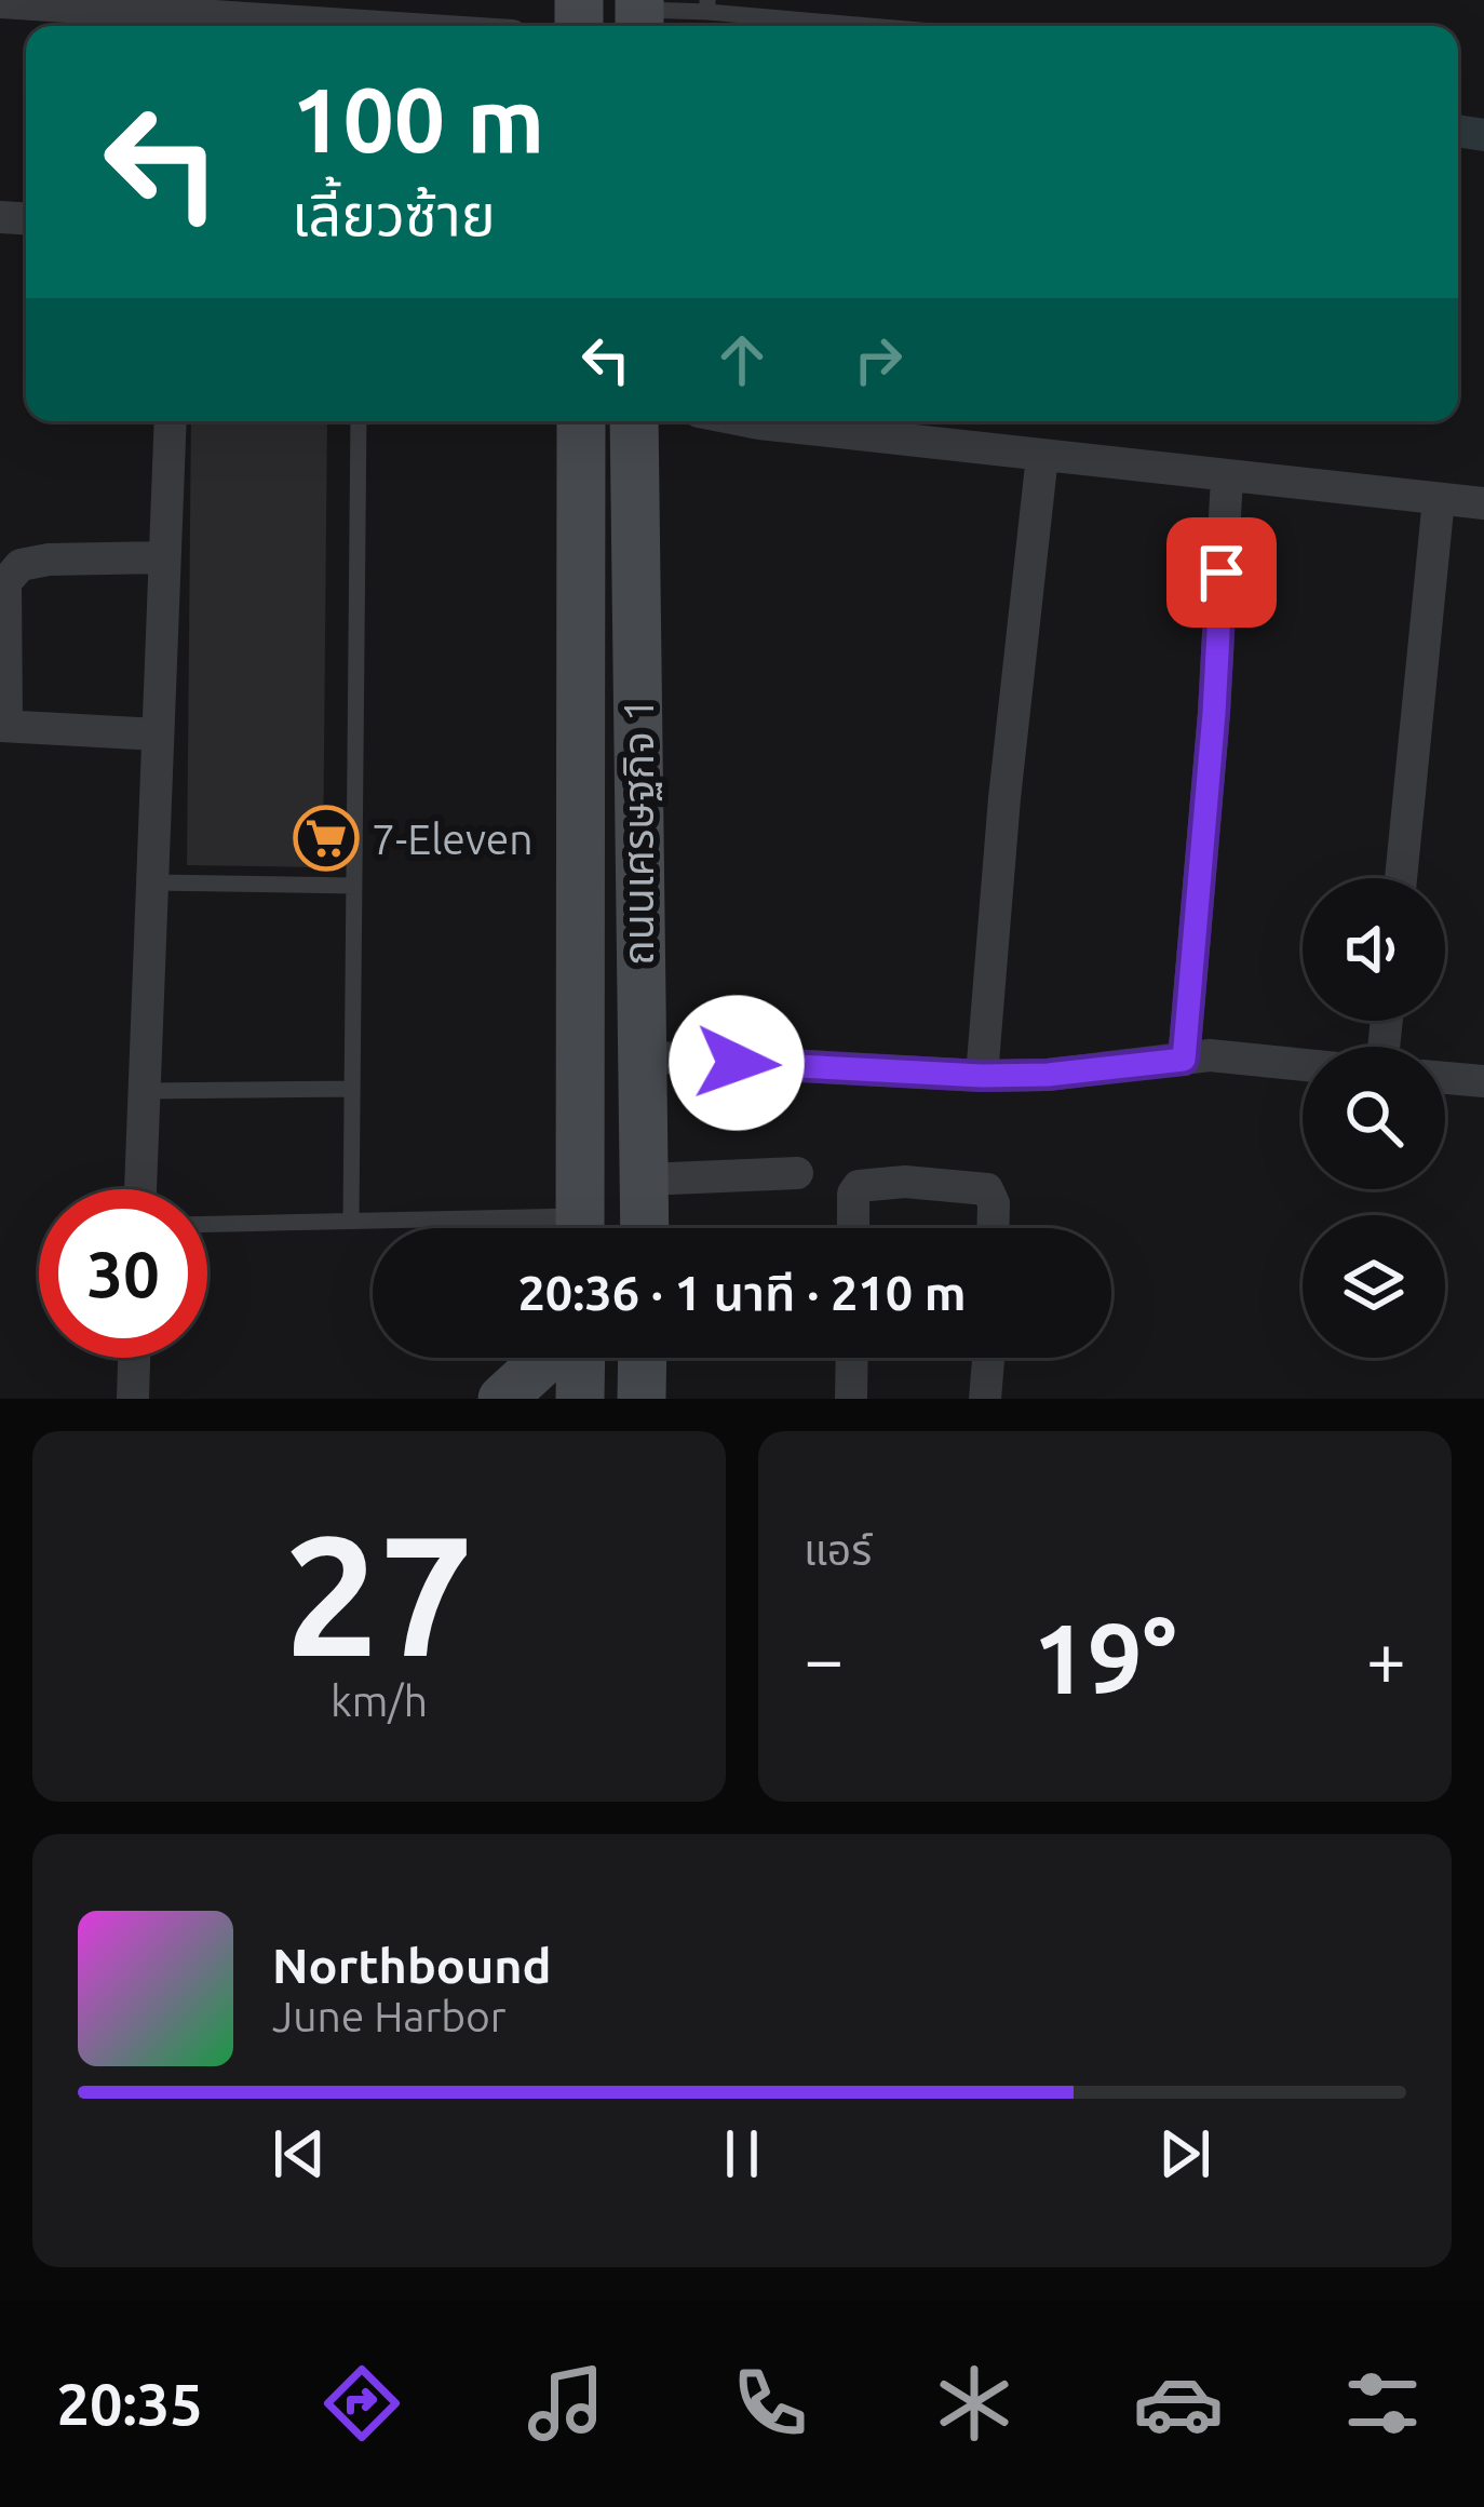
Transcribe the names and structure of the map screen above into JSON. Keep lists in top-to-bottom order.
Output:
{
  "streets": {
    "main road": ["ถนนเศรษฐกิจ 1"]
  },
  "places": {
    "supermarket": ["7-Eleven"]
  },
  "page": {
    "turn": ["100 m", "เลี้ยวซ้าย"],
    "limit": "30",
    "trip": "20:36 · 1 นาที · 210 m",
    "tile": [
      ["27", "km/h"],
      "แอร์"
    ],
    "heat": ["−", "19°", "+"],
    "song": ["Northbound", "June Harbor"],
    "tabs": "20:35"
  }
}
